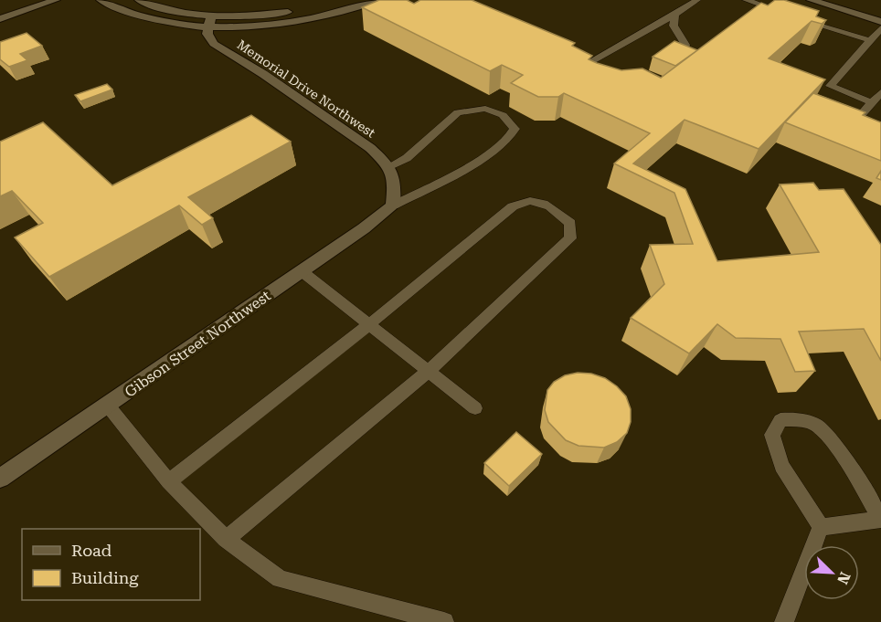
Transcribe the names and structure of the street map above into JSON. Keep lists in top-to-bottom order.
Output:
{
  "streets": {
    "street": ["Memorial Drive Northwest", "Gibson Street Northwest"]
  },
  "legend": ["Road", "Building"],
  "north": "bottom right"
}
